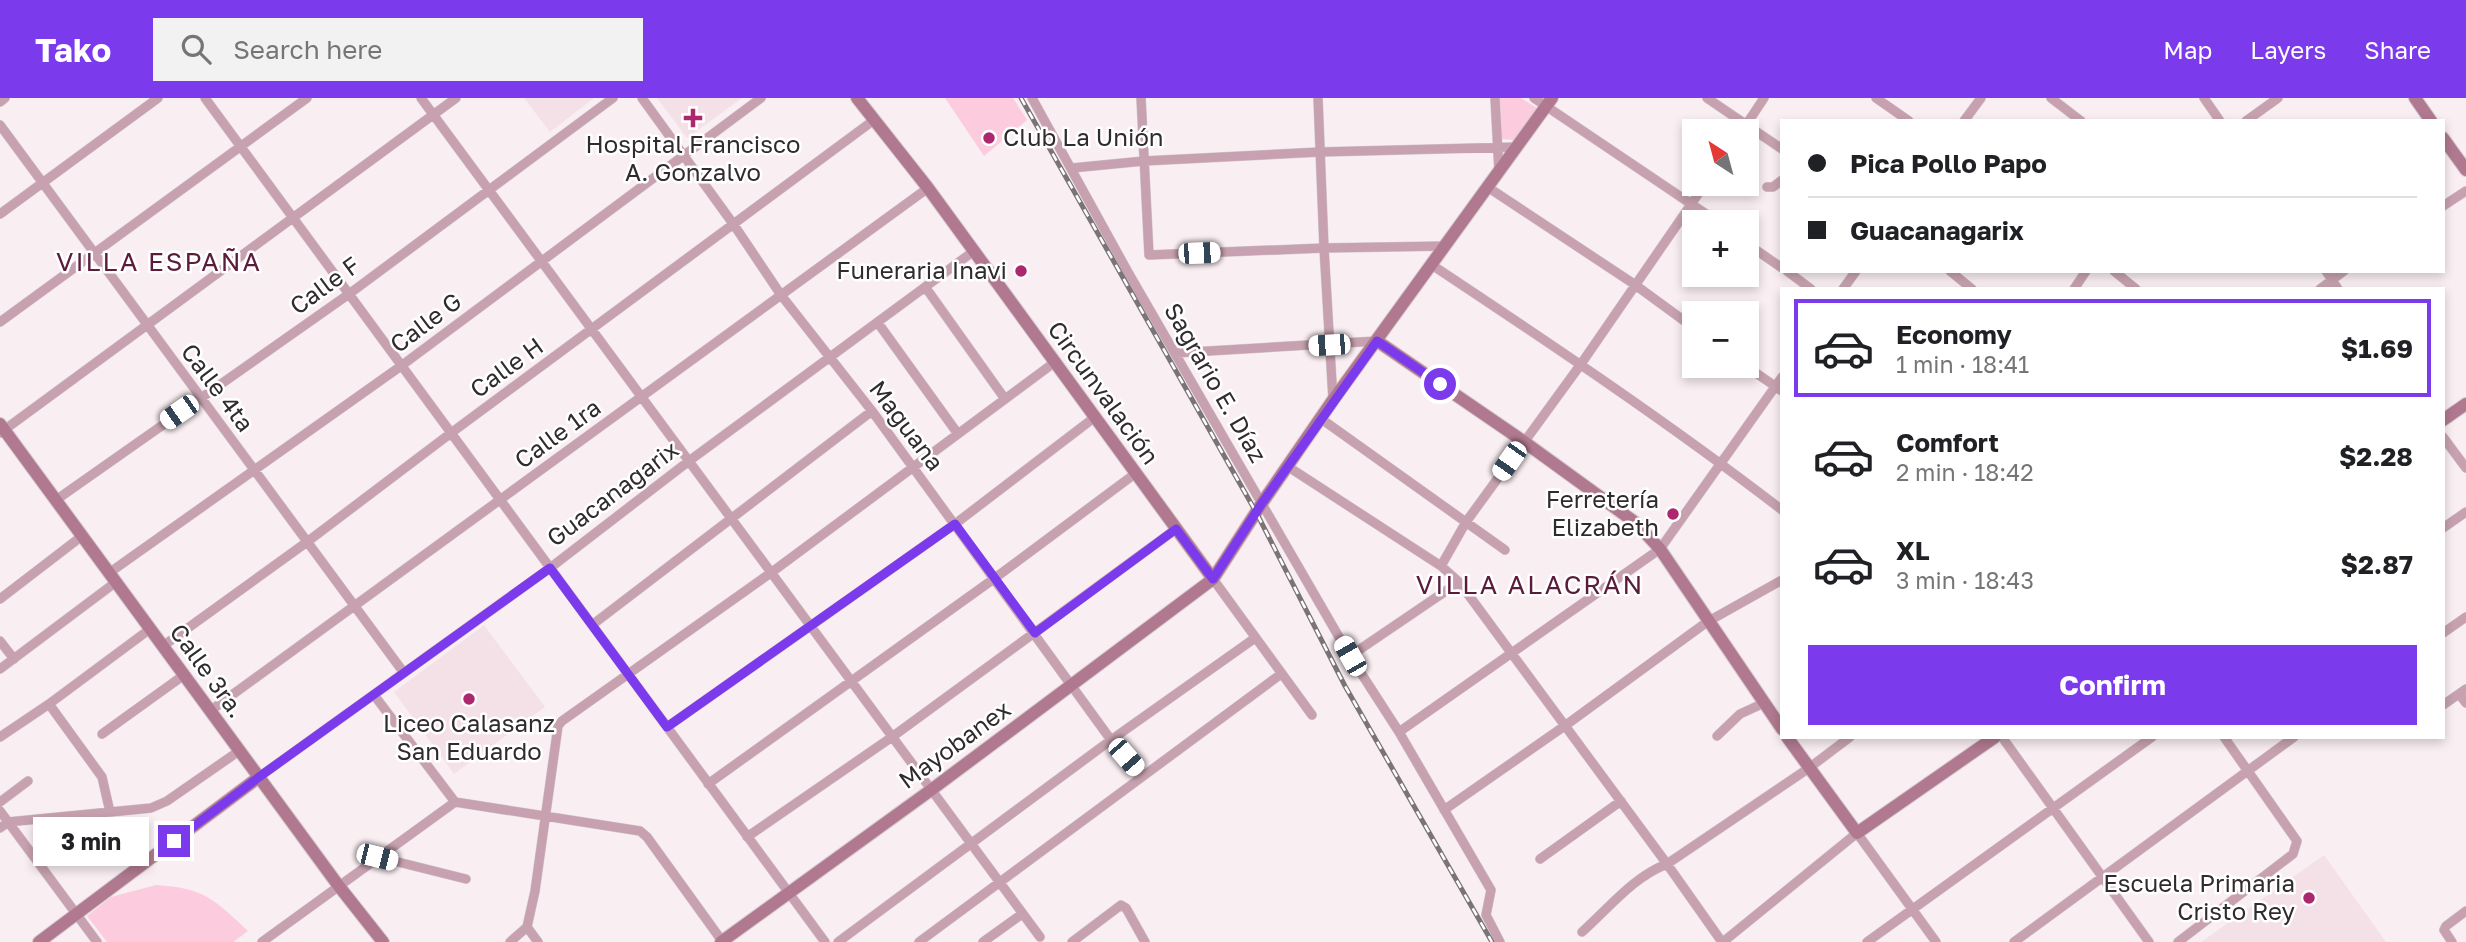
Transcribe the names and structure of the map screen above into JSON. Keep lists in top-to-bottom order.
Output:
{
  "streets": {
    "street": [
      "Calle F",
      "Calle G",
      "Calle H",
      "Sagrario E. Díaz",
      "Calle 4ta",
      "Circunvalación",
      "Maguana",
      "Calle 1ra",
      "Guacanagarix",
      "Calle 3ra.",
      "Mayobanex"
    ]
  },
  "crossings": [
    ["Calle F", "Calle 4ta"],
    ["Calle F", "Calle 3ra."],
    ["Calle G", "Calle 4ta"],
    ["Calle G", "Maguana"],
    ["Calle G", "Calle 3ra."],
    ["Calle H", "Calle 4ta"],
    ["Calle H", "Circunvalación"],
    ["Calle H", "Maguana"],
    ["Calle H", "Calle 3ra."],
    ["Calle 4ta", "Calle 1ra"],
    ["Calle 4ta", "Guacanagarix"],
    ["Circunvalación", "Calle 1ra"],
    ["Circunvalación", "Guacanagarix"],
    ["Circunvalación", "Mayobanex"],
    ["Maguana", "Calle 1ra"],
    ["Maguana", "Guacanagarix"],
    ["Maguana", "Mayobanex"],
    ["Calle 1ra", "Calle 3ra."],
    ["Guacanagarix", "Calle 3ra."]
  ],
  "districts": ["VILLA ESPAÑA", "VILLA ALACRÁN"],
  "places": {
    "health": ["Hospital Francisco A. Gonzalvo"],
    "other": [
      "Club La Unión",
      "Funeraria Inavi",
      "Ferretería Elizabeth",
      "Liceo Calasanz San Eduardo",
      "Escuela Primaria Cristo Rey"
    ]
  },
  "north": "top left",
  "page": {
    "header": "Tako",
    "search": "Search here",
    "nav": ["Map", "Layers", "Share"],
    "map_buttons": ["+", "−"],
    "banner": ["Pica Pollo Papo", "Guacanagarix"],
    "list": [
      {
        "name": "Economy",
        "note": "1 min · 18:41",
        "value": "$1.69"
      },
      {
        "name": "Comfort",
        "note": "2 min · 18:42",
        "value": "$2.28"
      },
      {
        "name": "XL",
        "note": "3 min · 18:43",
        "value": "$2.87"
      }
    ],
    "buttons": "Confirm",
    "bubble": "3 min"
  }
}
